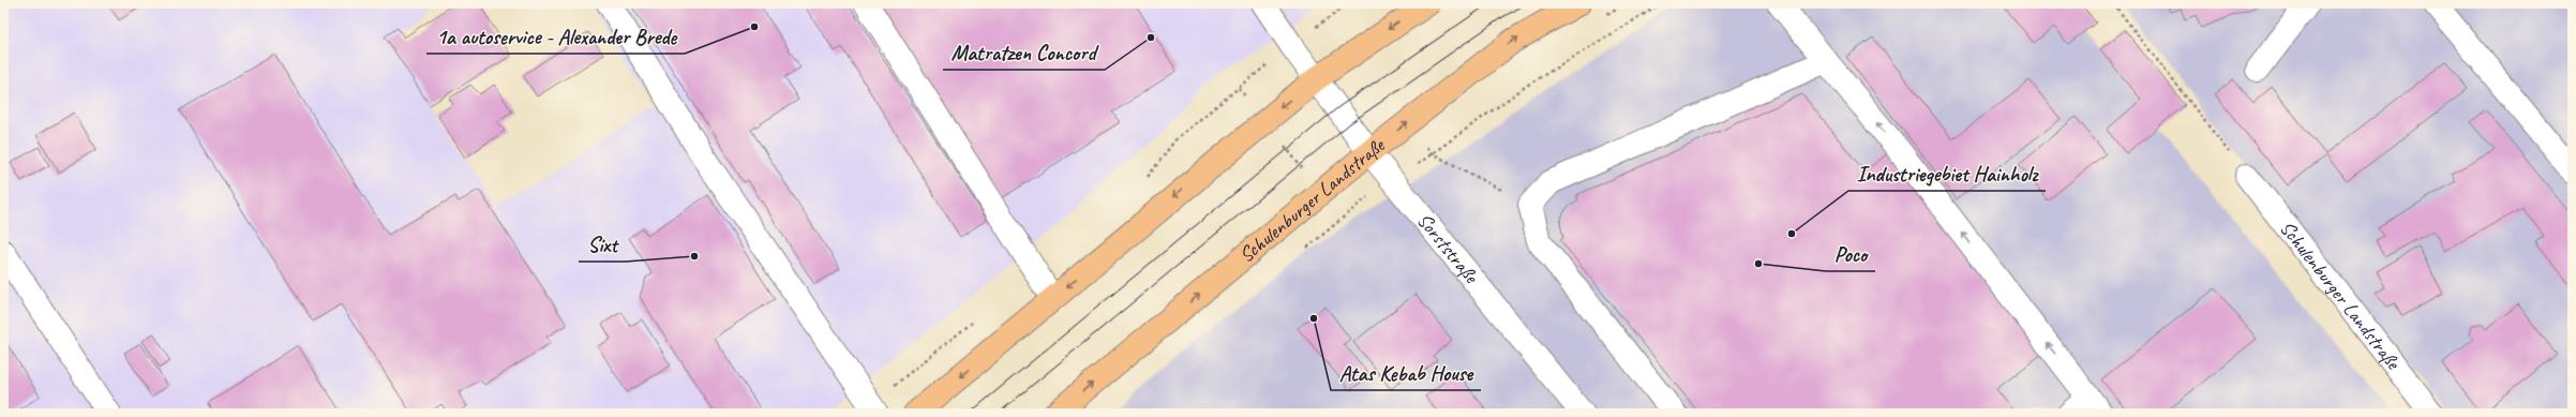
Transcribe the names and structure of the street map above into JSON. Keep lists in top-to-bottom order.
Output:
{
  "streets": {
    "main road": ["Schulenburger Landstraße"],
    "street": ["Sorststraße"]
  },
  "crossings": [
    ["Schulenburger Landstraße", "Sorststraße"]
  ],
  "places": [
    "1a autoservice - Alexander Brede",
    "Matratzen Concord",
    "Industriegebiet Hainholz",
    "Sixt",
    "Poco",
    "Atas Kebab House"
  ]
}
